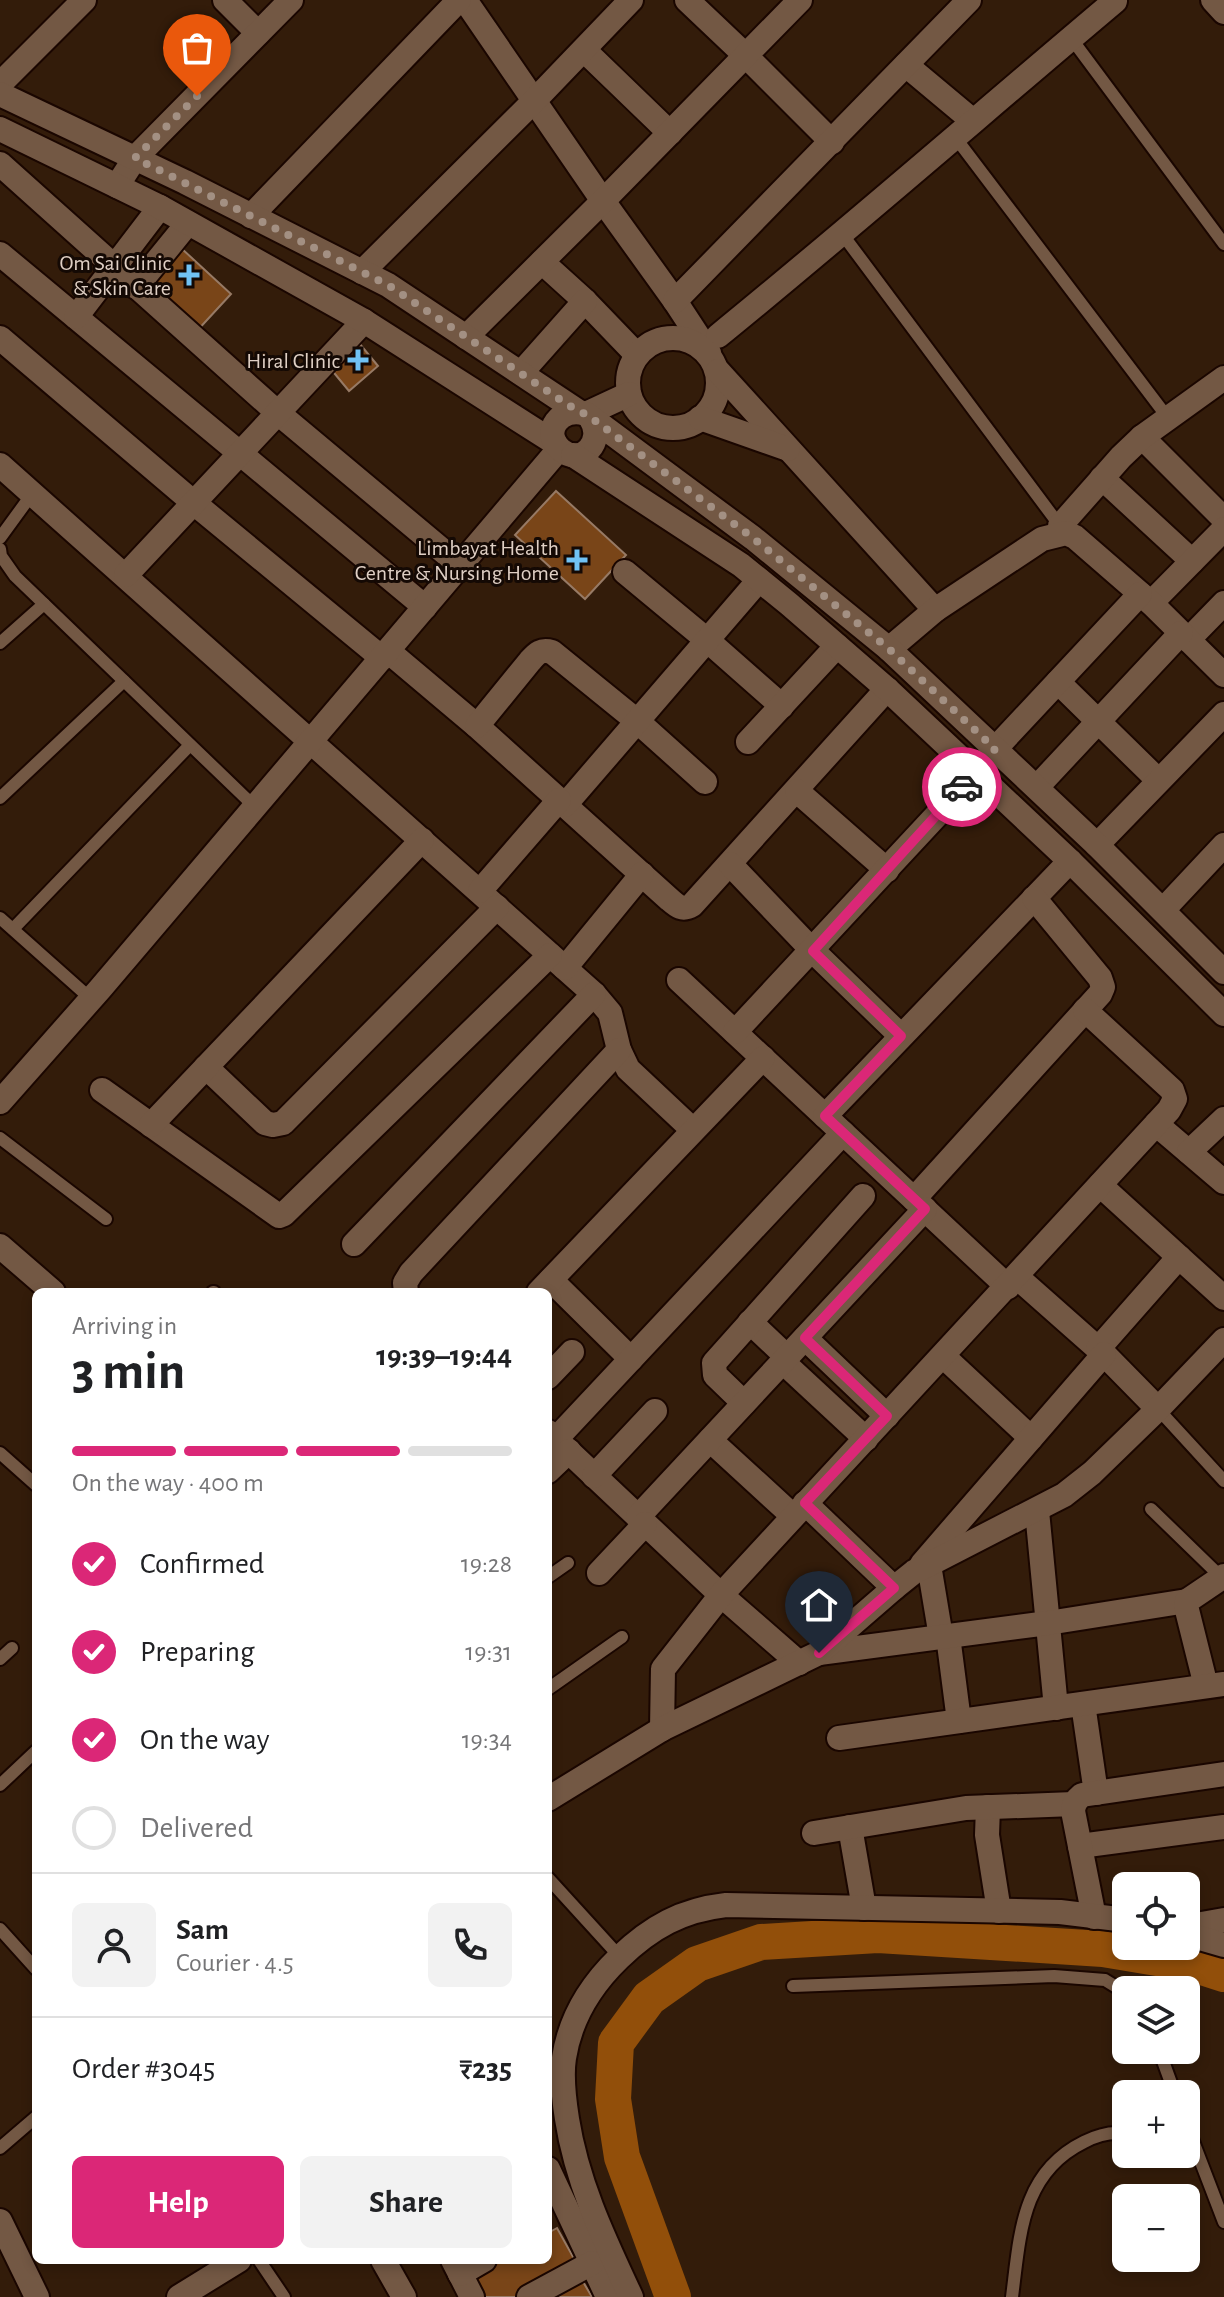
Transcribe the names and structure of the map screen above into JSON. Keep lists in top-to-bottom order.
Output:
{
  "places": {
    "health": ["Om Sai Clinic & Skin Care", "Hiral Clinic", "Limbayat Health Centre & Nursing Home"]
  },
  "page": {
    "heading": ["3 min", "Arriving in", "19:39–19:44"],
    "panel": [
      "Sam",
      "Courier · 4.5",
      "Order #3045",
      "₹235"
    ],
    "bar": "On the way · 400 m",
    "list": [
      ["Confirmed", "19:28"],
      ["Preparing", "19:31"],
      ["On the way", "19:34"],
      "Delivered"
    ],
    "map_buttons": ["+", "−"],
    "buttons": ["Help", "Share"]
  }
}
